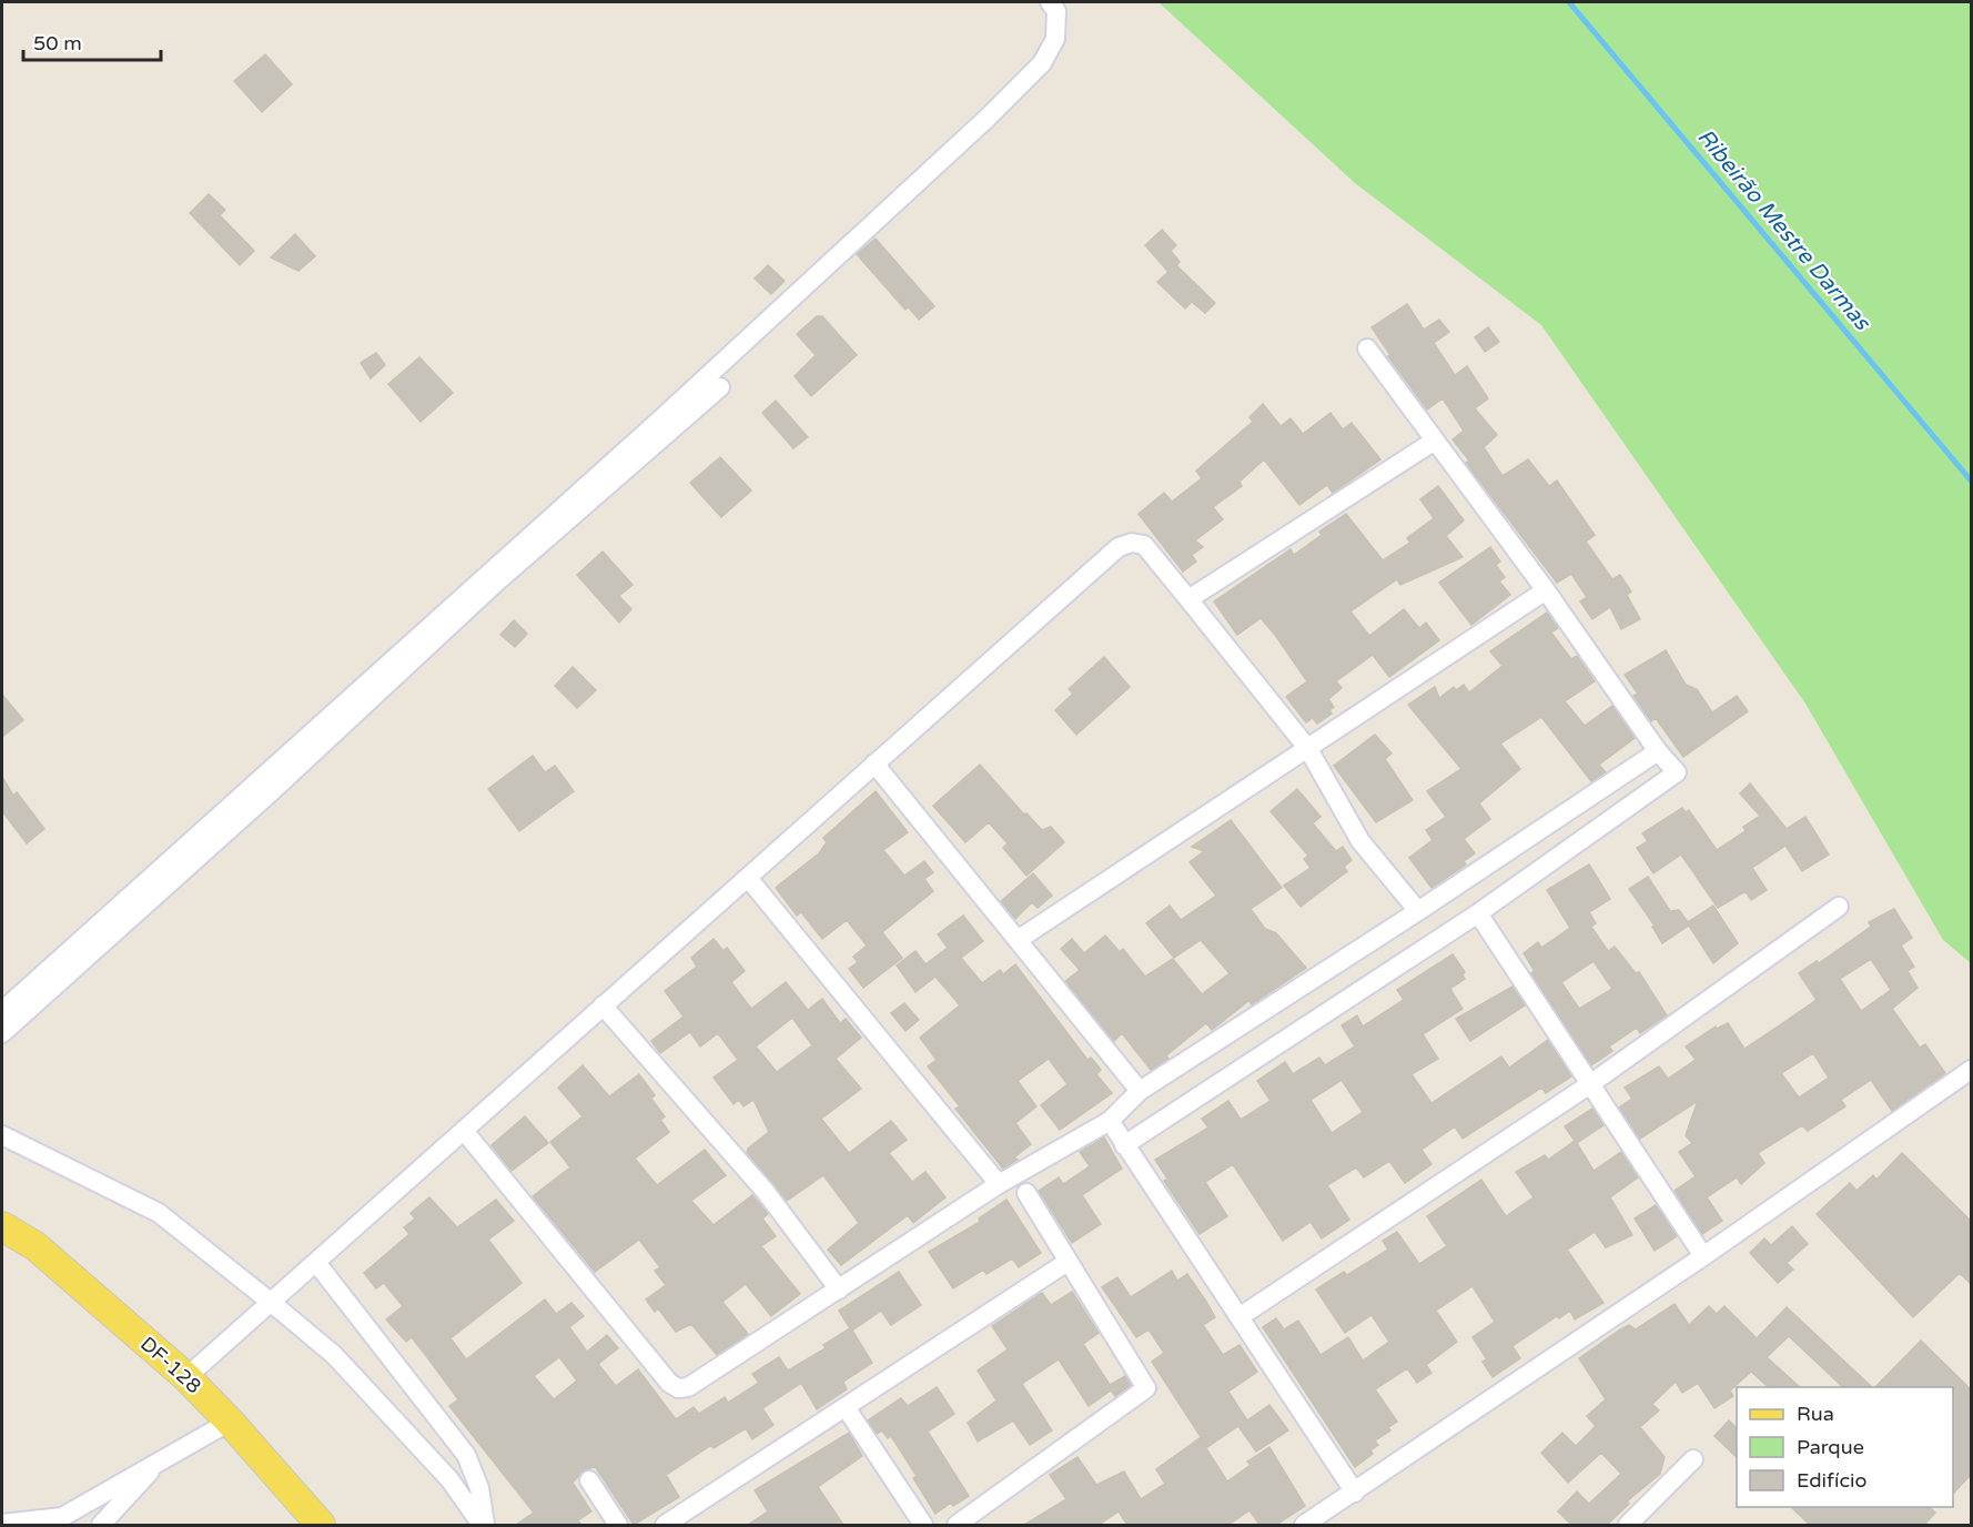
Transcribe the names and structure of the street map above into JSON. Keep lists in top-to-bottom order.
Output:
{
  "streets": {
    "main road": ["DF-128"]
  },
  "water": ["Ribeirão Mestre Darmas"],
  "legend": ["Rua", "Parque", "Edifício"],
  "scale_bar": "50 m"
}
